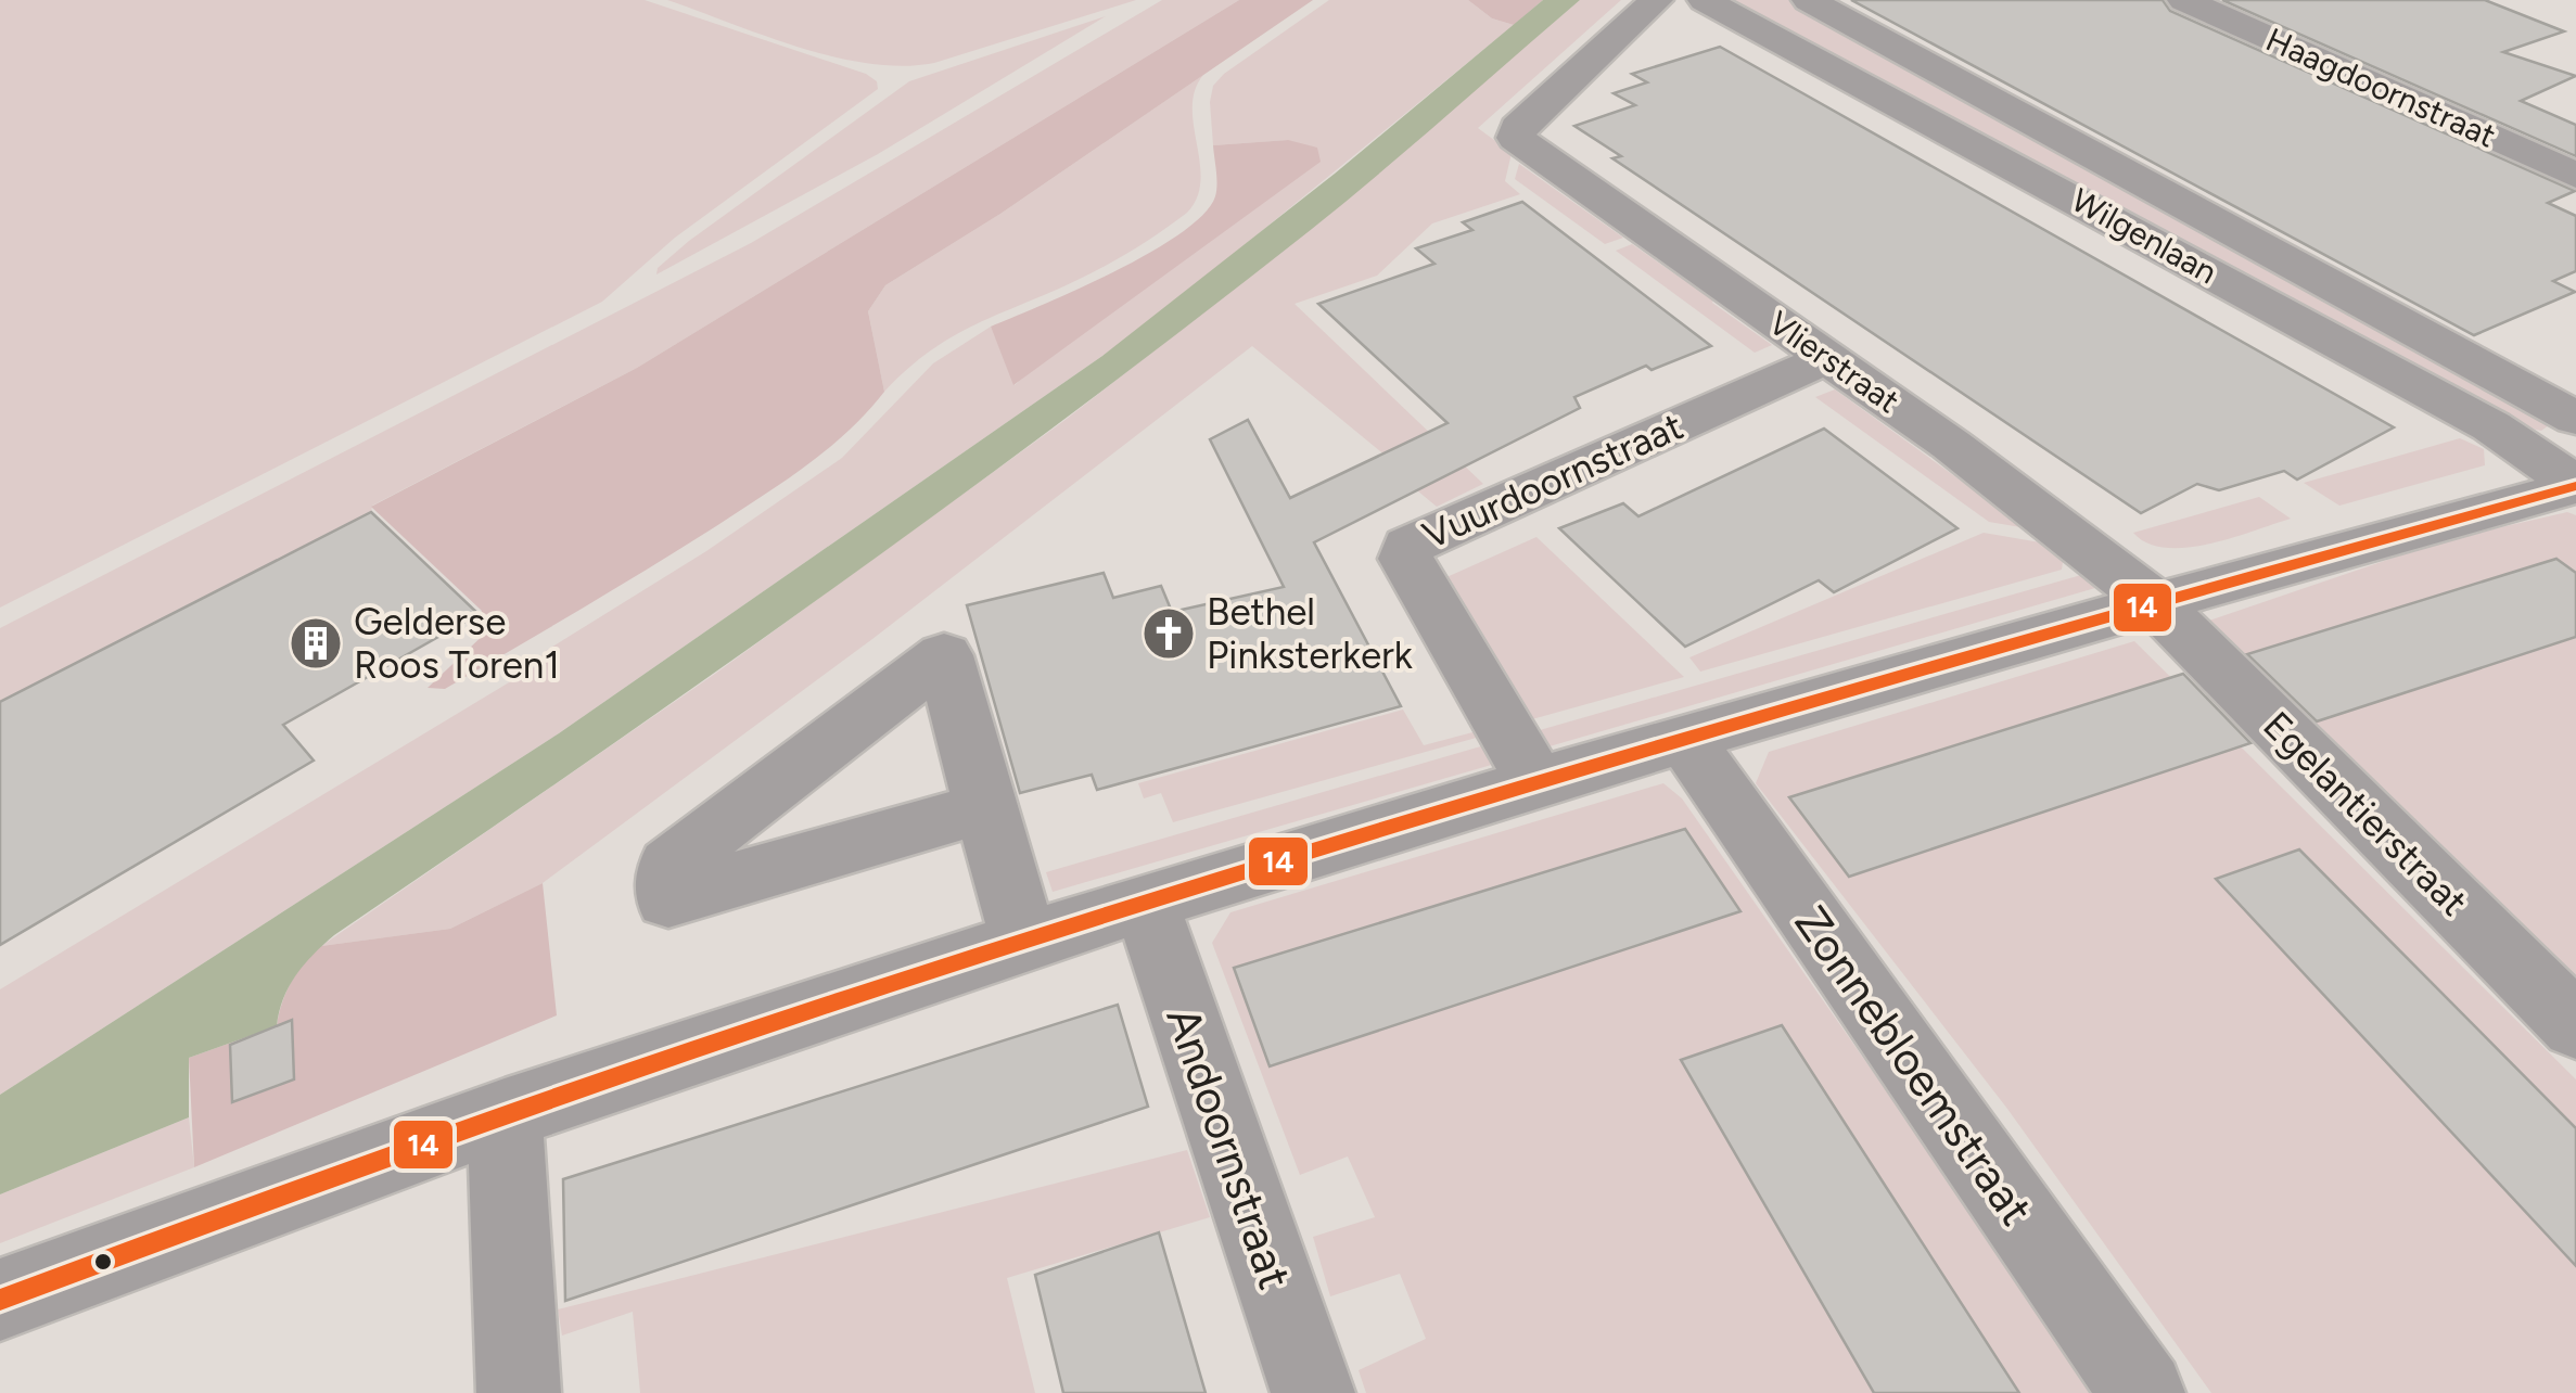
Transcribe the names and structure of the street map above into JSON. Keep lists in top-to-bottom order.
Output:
{
  "streets": {
    "street": [
      "Haagdoornstraat",
      "Wilgenlaan",
      "Vlierstraat",
      "Vuurdoornstraat",
      "Egelantierstraat",
      "Zonnebloemstraat",
      "Andoornstraat"
    ]
  },
  "crossings": [
    ["Vlierstraat", "Vuurdoornstraat"],
    ["Vlierstraat", "Egelantierstraat"]
  ],
  "places": {
    "church": ["Bethel Pinksterkerk"],
    "building": ["Gelderse Roos Toren1"]
  },
  "lines": ["transit line 14"]
}
